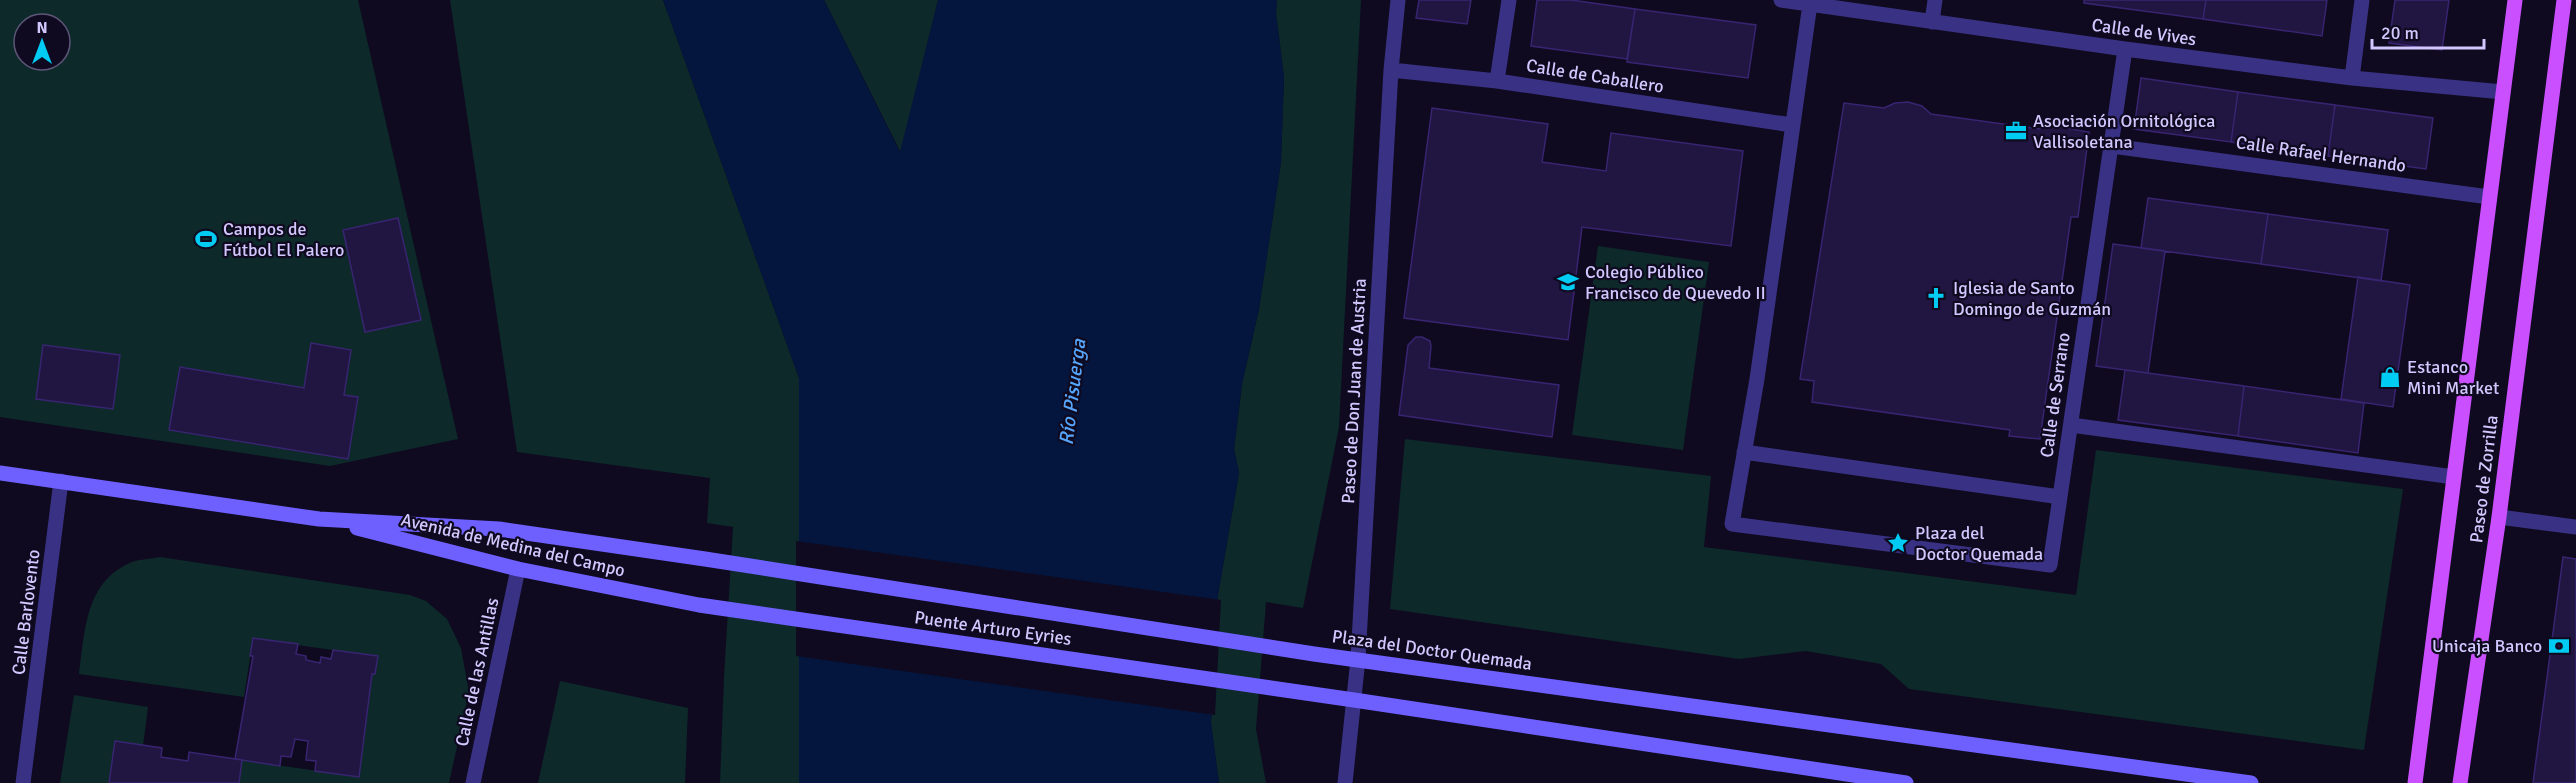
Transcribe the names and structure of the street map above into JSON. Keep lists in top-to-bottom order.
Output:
{
  "streets": {
    "main road": [
      "Paseo de Zorrilla",
      "Avenida de Medina del Campo",
      "Puente Arturo Eyries",
      "Plaza del Doctor Quemada"
    ],
    "street": [
      "Calle de Vives",
      "Calle de Caballero",
      "Calle Rafael Hernando",
      "Paseo de Don Juan de Austria",
      "Calle de Serrano",
      "Calle Barlovento",
      "Calle de las Antillas"
    ]
  },
  "crossings": [
    ["Calle de Vives", "Calle de Serrano"],
    ["Calle de Vives", "Paseo de Zorrilla"],
    ["Calle de Caballero", "Paseo de Don Juan de Austria"],
    ["Calle Rafael Hernando", "Calle de Serrano"],
    ["Calle Rafael Hernando", "Paseo de Zorrilla"],
    ["Paseo de Don Juan de Austria", "Puente Arturo Eyries"],
    ["Paseo de Don Juan de Austria", "Plaza del Doctor Quemada"],
    ["Avenida de Medina del Campo", "Calle Barlovento"],
    ["Avenida de Medina del Campo", "Puente Arturo Eyries"],
    ["Avenida de Medina del Campo", "Calle de las Antillas"],
    ["Puente Arturo Eyries", "Plaza del Doctor Quemada"]
  ],
  "water": ["Río Pisuerga"],
  "places": {
    "office": ["Asociación Ornitológica Vallisoletana"],
    "sports": ["Campos de Fútbol El Palero"],
    "school or university": ["Colegio Público Francisco de Quevedo II"],
    "church": ["Iglesia de Santo Domingo de Guzmán"],
    "shop": ["Estanco Mini Market"],
    "place": ["Plaza del Doctor Quemada"],
    "bank": ["Unicaja Banco"]
  },
  "scale_bar": "20 m",
  "north": "top"
}
